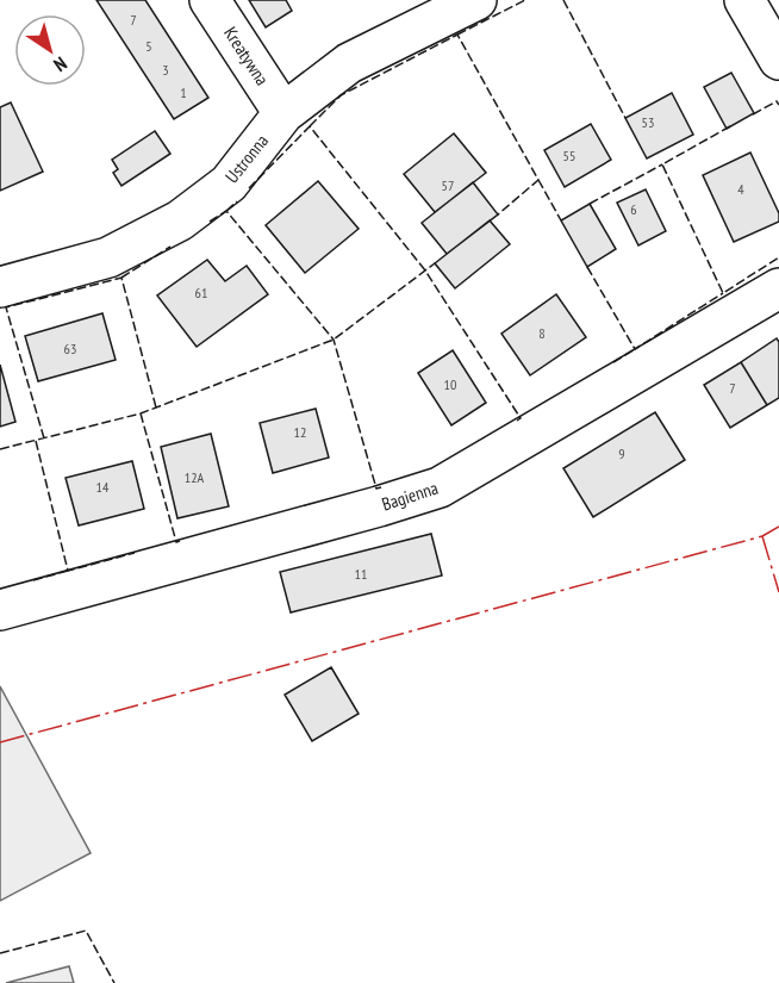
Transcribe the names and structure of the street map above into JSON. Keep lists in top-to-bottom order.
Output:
{
  "streets": {
    "street": ["Kreatywna", "Ustronna", "Bagienna"]
  },
  "crossings": [
    ["Kreatywna", "Ustronna"]
  ],
  "house_numbers": [
    "7",
    "5",
    "3",
    "1",
    "53",
    "55",
    "57",
    "4",
    "6",
    "61",
    "8",
    "63",
    "10",
    "7",
    "12",
    "9",
    "12A",
    "14",
    "11"
  ],
  "north": "bottom right"
}
